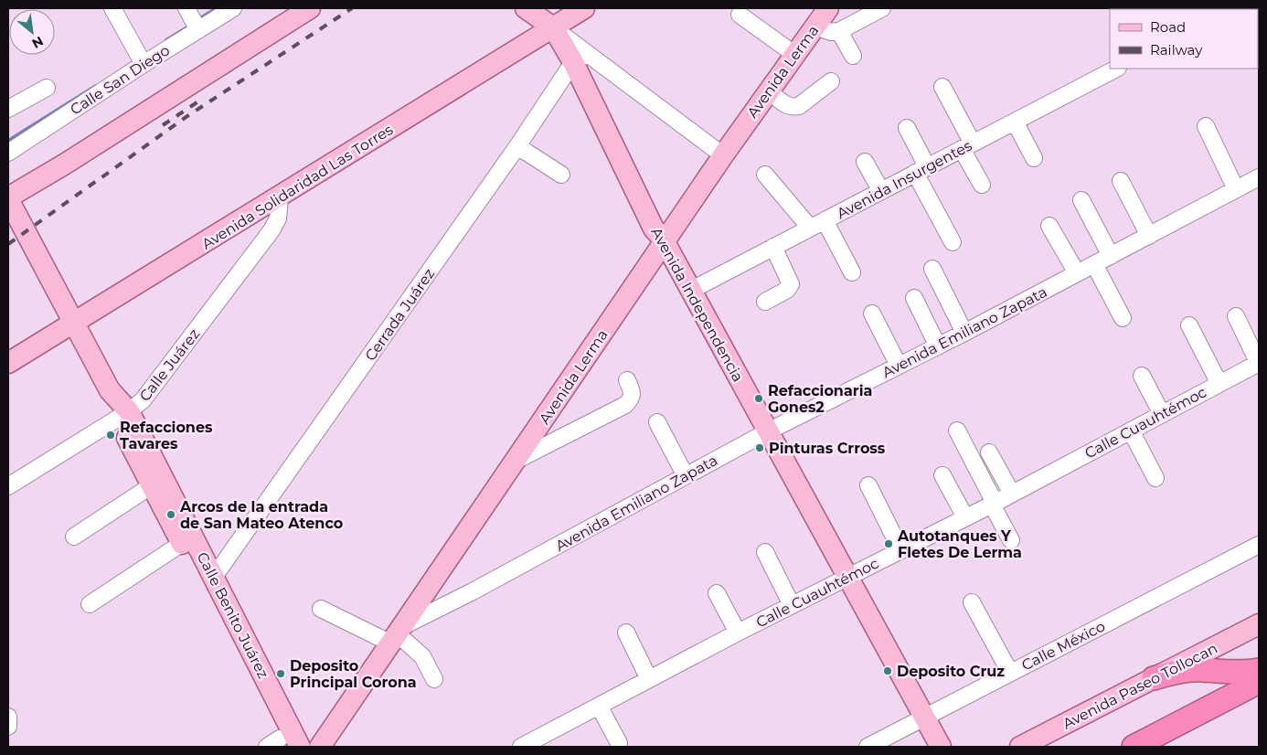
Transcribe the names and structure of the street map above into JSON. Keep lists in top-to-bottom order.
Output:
{
  "streets": {
    "main road": [
      "Avenida Lerma",
      "Avenida Solidaridad Las Torres",
      "Avenida Independencia",
      "Calle Benito Juárez",
      "Avenida Paseo Tollocan"
    ],
    "street": [
      "Calle San Diego",
      "Avenida Insurgentes",
      "Cerrada Juárez",
      "Avenida Emiliano Zapata",
      "Calle Juárez",
      "Calle Cuauhtémoc",
      "Calle México"
    ]
  },
  "crossings": [
    ["Avenida Lerma", "Avenida Independencia"],
    ["Avenida Lerma", "Avenida Emiliano Zapata"],
    ["Avenida Insurgentes", "Avenida Independencia"],
    ["Avenida Solidaridad Las Torres", "Avenida Independencia"],
    ["Avenida Solidaridad Las Torres", "Calle Juárez"],
    ["Avenida Solidaridad Las Torres", "Calle Benito Juárez"],
    ["Avenida Independencia", "Cerrada Juárez"],
    ["Avenida Independencia", "Avenida Emiliano Zapata"],
    ["Avenida Independencia", "Calle Cuauhtémoc"],
    ["Avenida Independencia", "Calle México"],
    ["Cerrada Juárez", "Calle Benito Juárez"],
    ["Calle Juárez", "Calle Benito Juárez"]
  ],
  "places": [
    "Refaccionaria Gones2",
    "Refacciones Tavares",
    "Pinturas Crross",
    "Arcos de la entrada de San Mateo Atenco",
    "Autotanques Y Fletes De Lerma",
    "Deposito Cruz",
    "Deposito Principal Corona"
  ],
  "legend": ["Road", "Railway"],
  "north": "bottom right"
}
